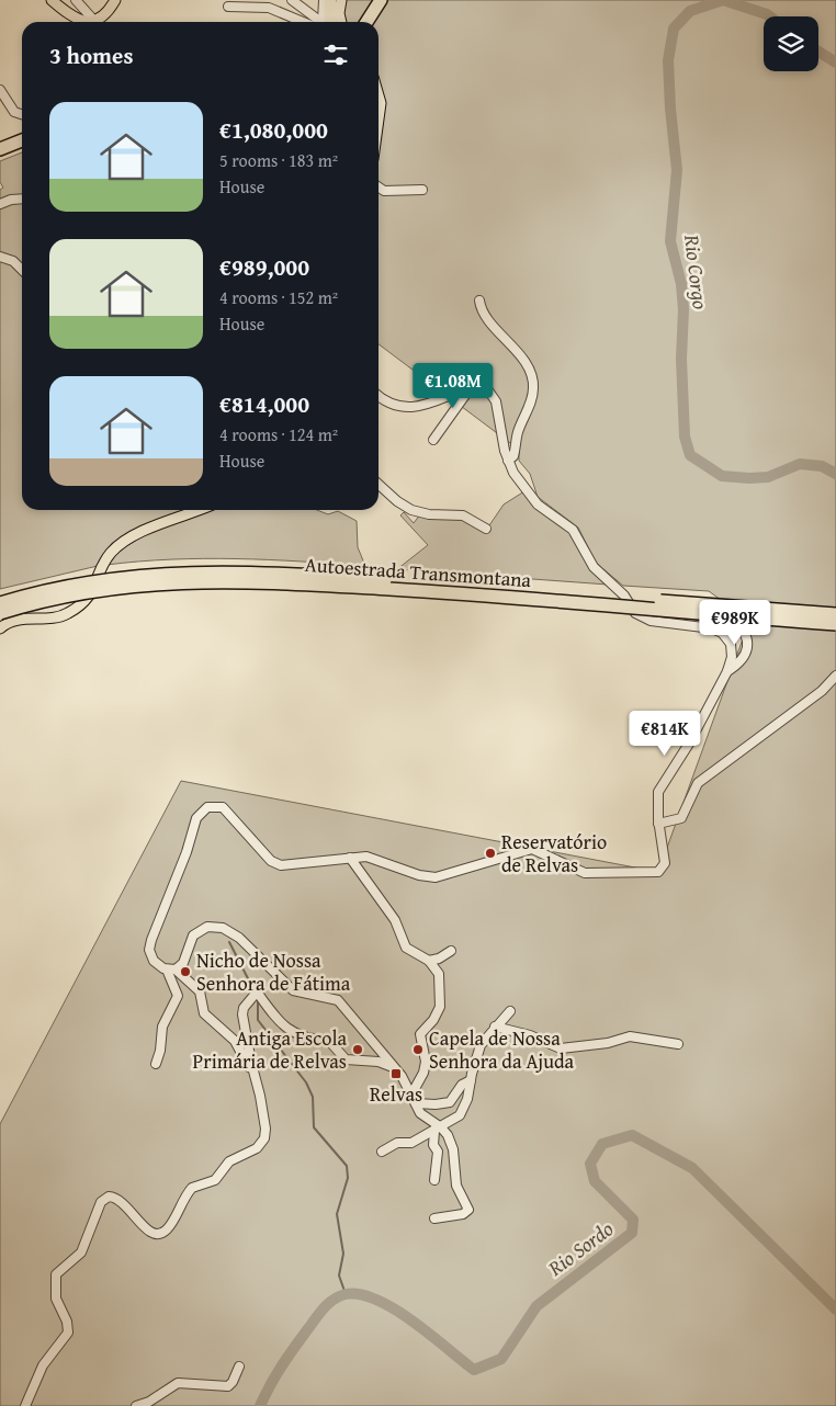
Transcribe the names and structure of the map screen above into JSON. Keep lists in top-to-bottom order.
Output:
{
  "streets": {
    "highway": ["Autoestrada Transmontana"]
  },
  "water": ["Rio Corgo", "Rio Sordo"],
  "places": {
    "other": [
      "Reservatório de Relvas",
      "Nicho de Nossa Senhora de Fátima",
      "Antiga Escola Primária de Relvas",
      "Capela de Nossa Senhora da Ajuda"
    ],
    "transit": ["Relvas"]
  },
  "page": {
    "heading": "3 homes",
    "list": [
      {
        "name": "€1,080,000",
        "note": "5 rooms · 183 m² · House"
      },
      {
        "name": "€989,000",
        "note": "4 rooms · 152 m² · House"
      },
      {
        "name": "€814,000",
        "note": "4 rooms · 124 m² · House"
      }
    ],
    "price": ["€1.08M", "€989K", "€814K"]
  }
}
